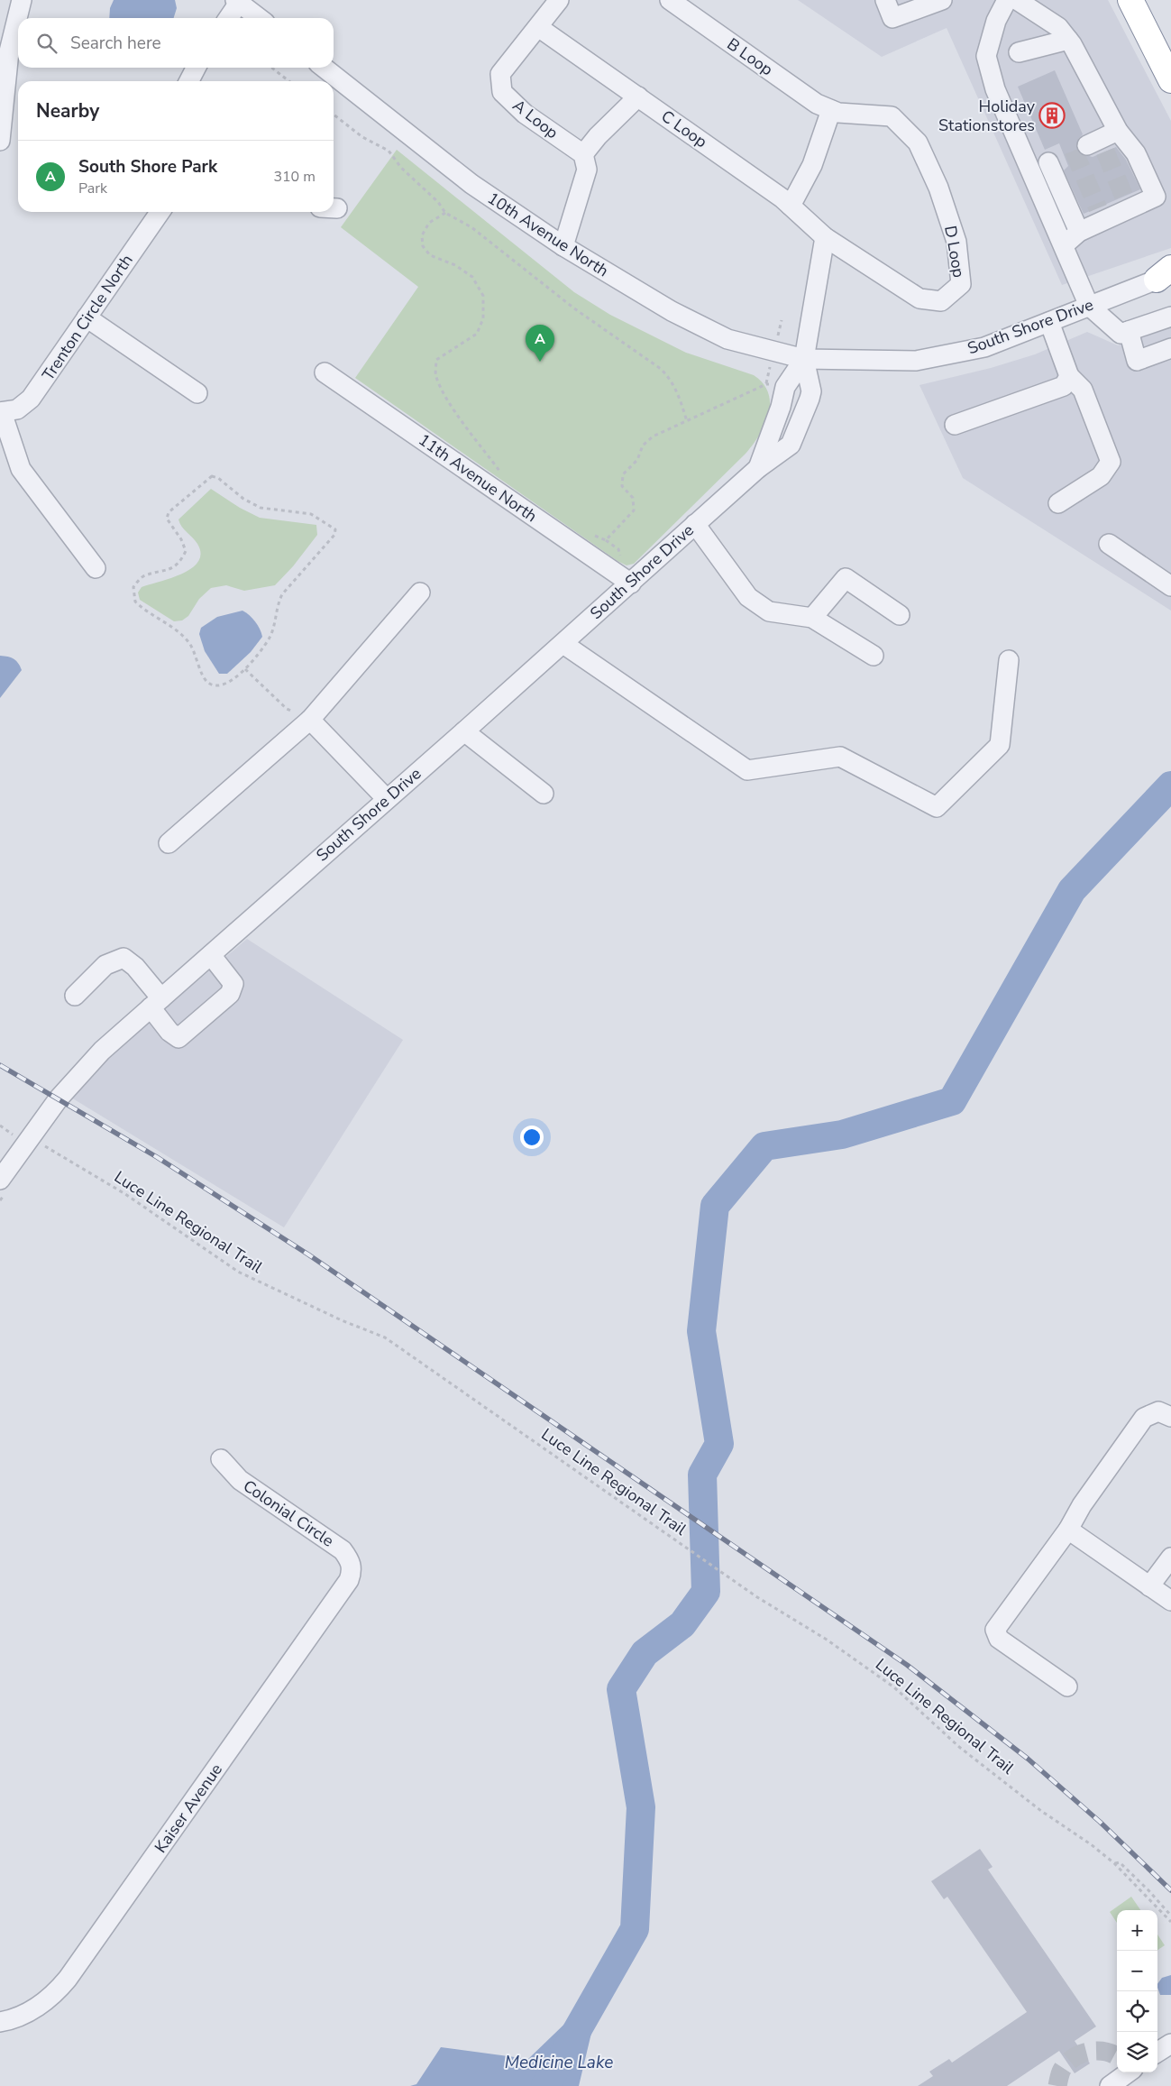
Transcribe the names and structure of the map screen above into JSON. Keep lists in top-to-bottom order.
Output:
{
  "streets": {
    "street": [
      "B Loop",
      "A Loop",
      "C Loop",
      "10th Avenue North",
      "D Loop",
      "Trenton Circle North",
      "South Shore Drive",
      "11th Avenue North",
      "Colonial Circle",
      "Kaiser Avenue"
    ],
    "path": ["Luce Line Regional Trail"]
  },
  "crossings": [
    ["B Loop", "D Loop"],
    ["A Loop", "C Loop"],
    ["C Loop", "D Loop"],
    ["10th Avenue North", "South Shore Drive"],
    ["South Shore Drive", "11th Avenue North"],
    ["South Shore Drive", "Luce Line Regional Trail"],
    ["Colonial Circle", "Kaiser Avenue"]
  ],
  "water": ["Medicine Lake"],
  "places": {
    "building": ["Holiday Stationstores"]
  },
  "page": {
    "search": "Search here",
    "heading": "Nearby",
    "list": [
      {
        "mark": "A",
        "name": "South Shore Park",
        "note": "Park",
        "value": "310 m"
      }
    ],
    "pins": "A",
    "map_buttons": ["+", "−"]
  }
}
